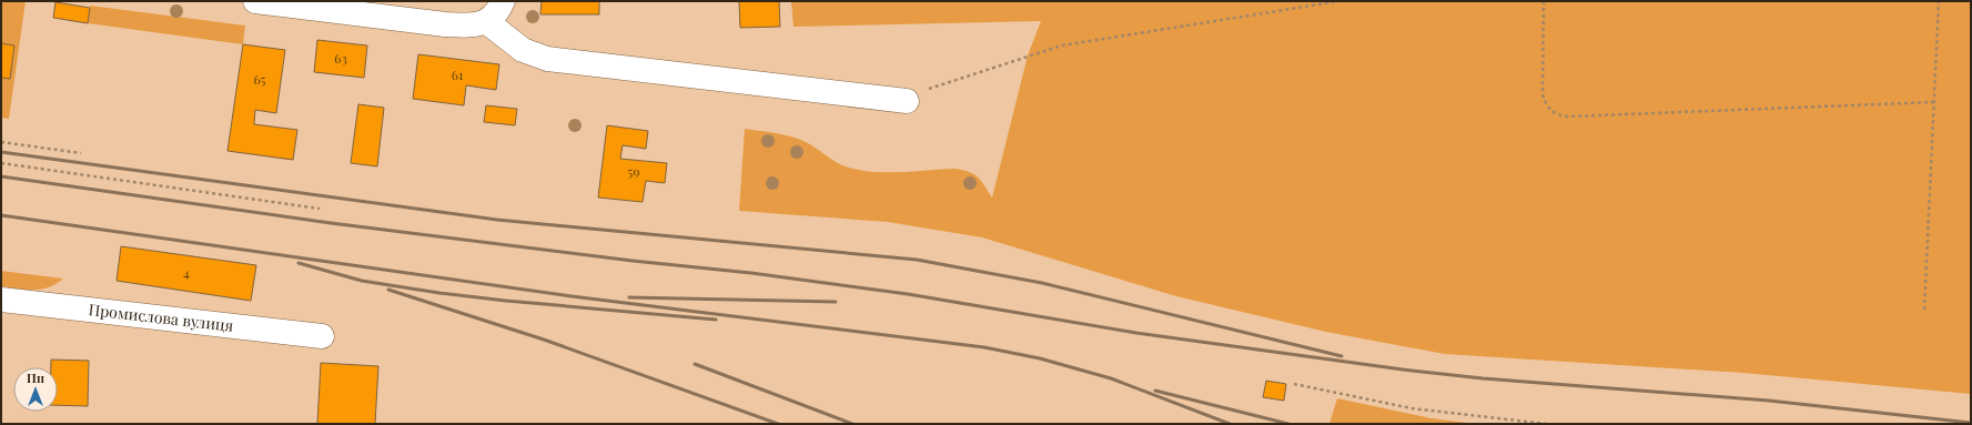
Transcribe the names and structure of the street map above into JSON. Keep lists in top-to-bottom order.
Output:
{
  "streets": {
    "street": ["Промислова вулиця"]
  },
  "house_numbers": [
    "63",
    "61",
    "65",
    "59",
    "4"
  ],
  "north": "top"
}
